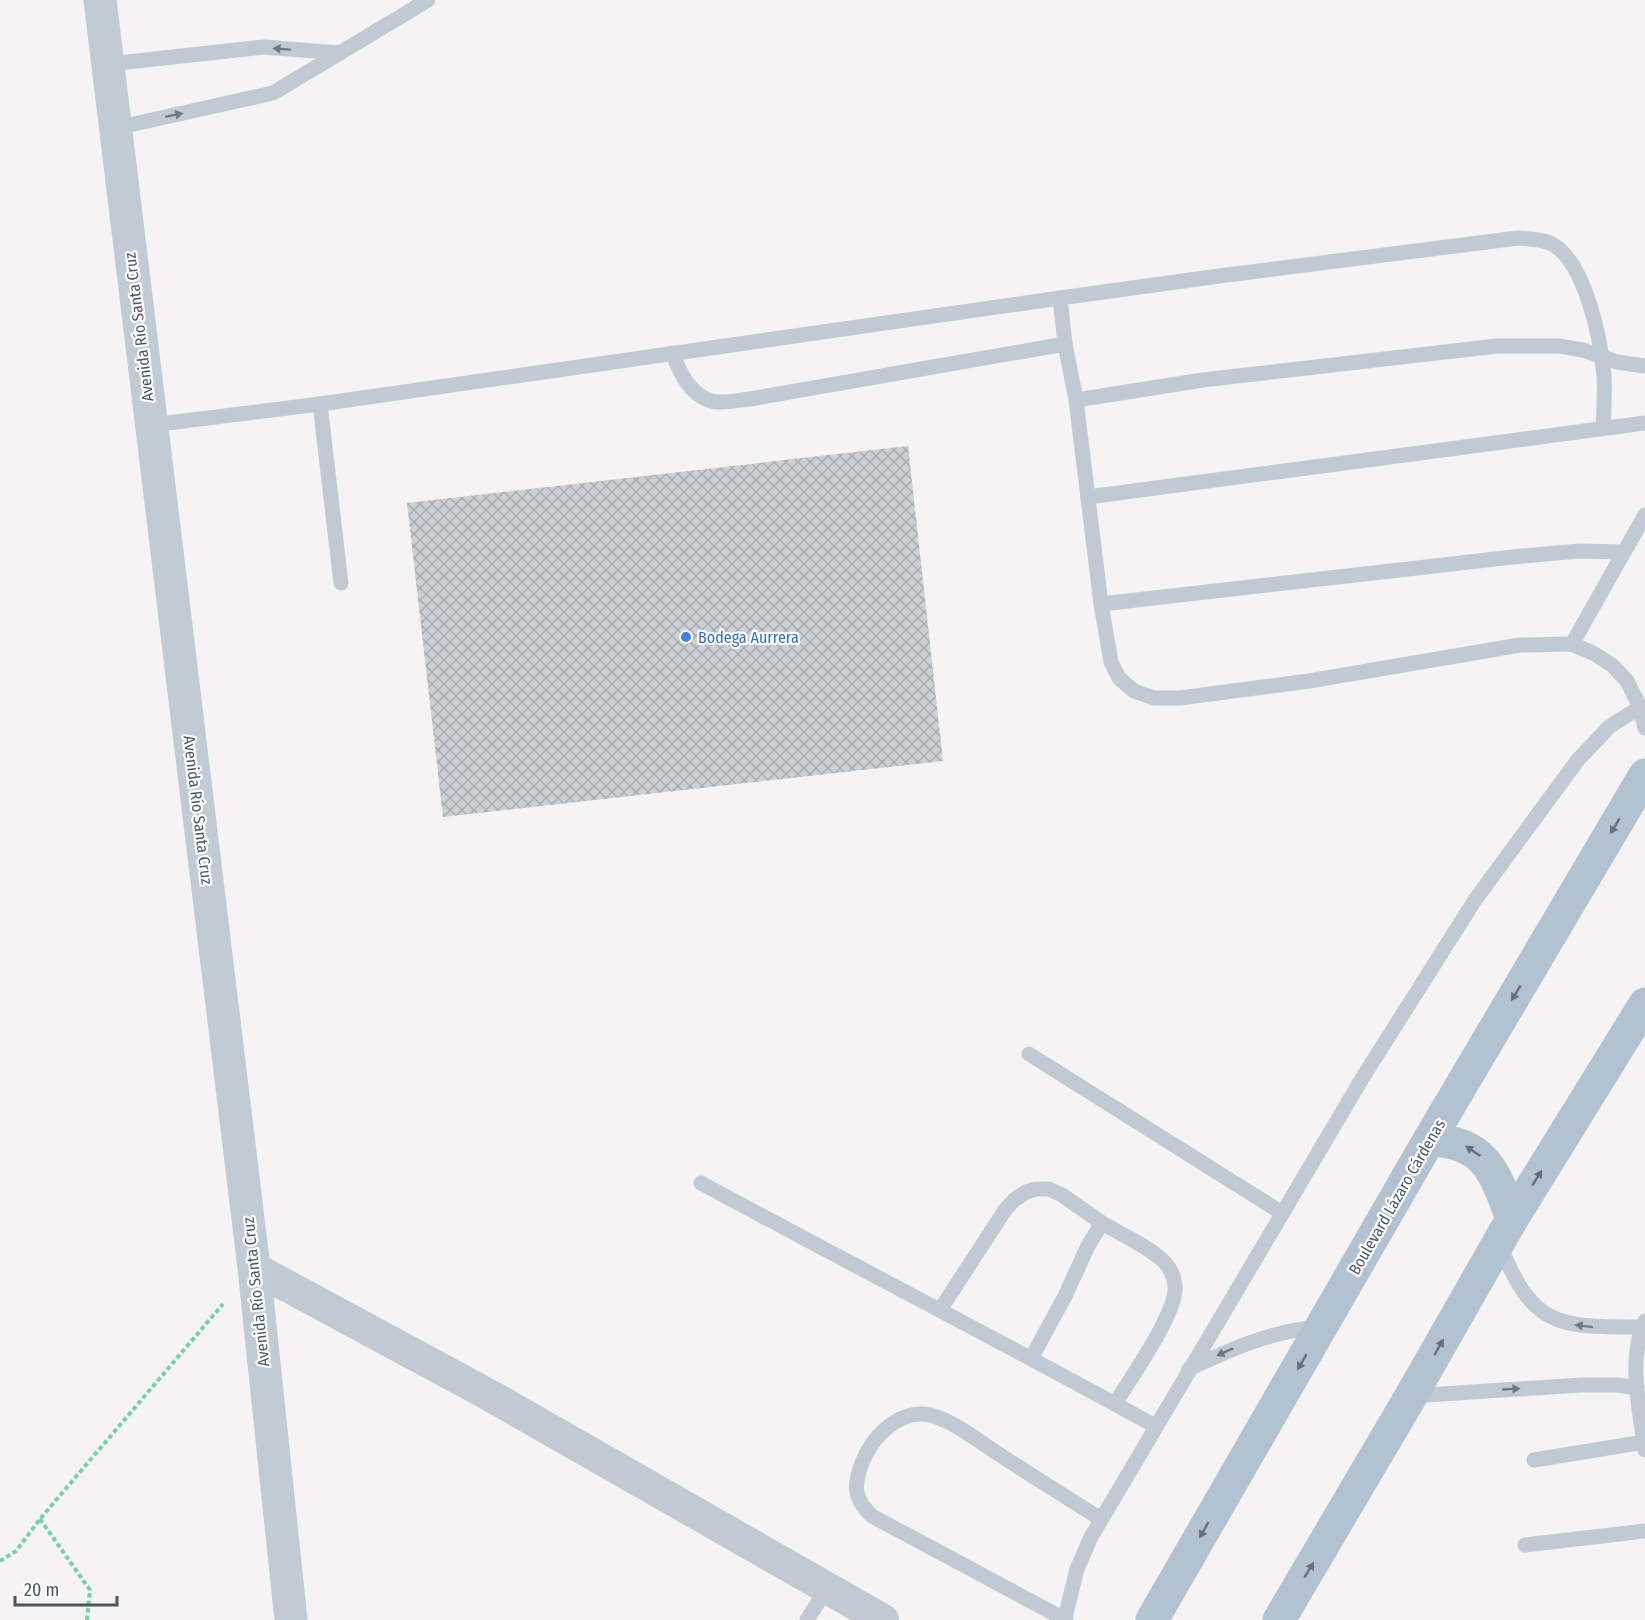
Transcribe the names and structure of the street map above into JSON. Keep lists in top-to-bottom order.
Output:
{
  "streets": {
    "main road": ["Avenida Río Santa Cruz", "Boulevard Lázaro Cárdenas"]
  },
  "places": ["Bodega Aurrera"],
  "scale_bar": "20 m"
}
